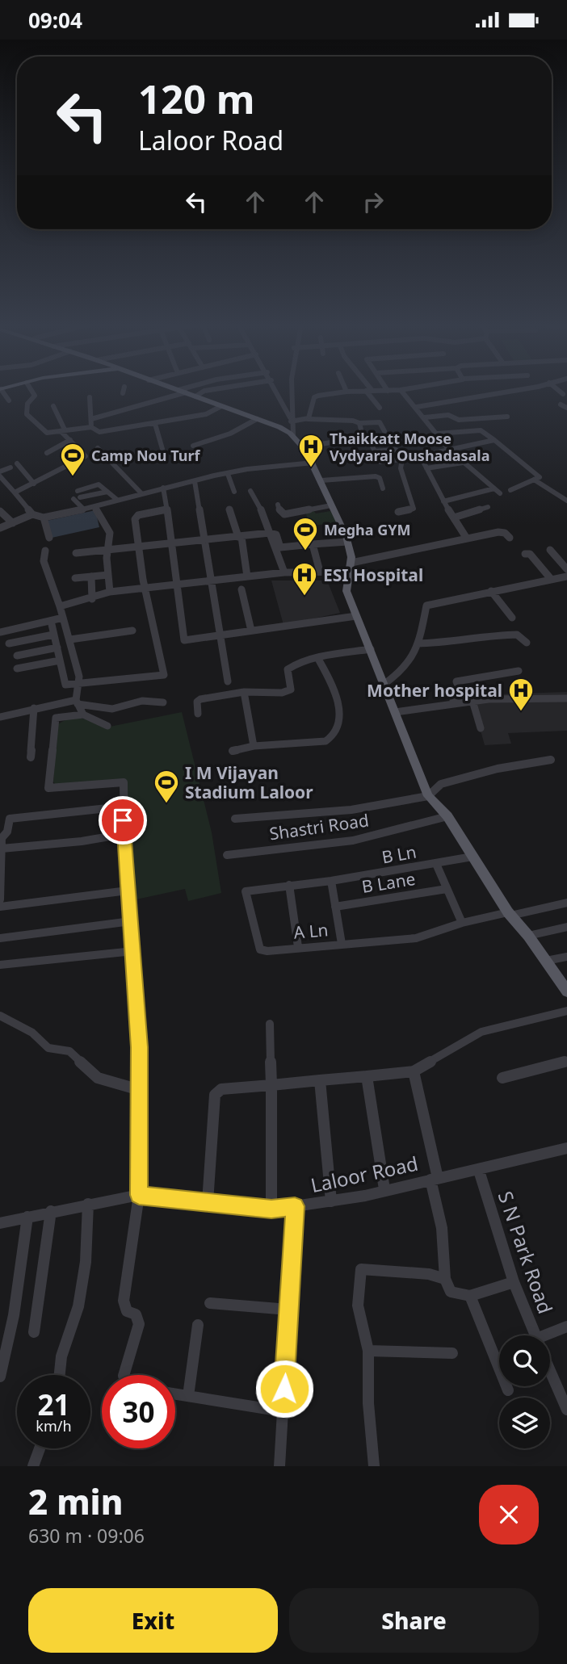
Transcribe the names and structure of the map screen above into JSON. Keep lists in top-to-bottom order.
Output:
{
  "streets": {
    "street": [
      "Shastri Road",
      "B Ln",
      "B Lane",
      "A Ln",
      "Laloor Road",
      "S N Park Road"
    ]
  },
  "crossings": [
    ["B Ln", "A Ln"],
    ["Laloor Road", "S N Park Road"]
  ],
  "places": {
    "hospital": ["Thaikkatt Moose Vydyaraj Oushadasala", "ESI Hospital", "Mother hospital"],
    "sports": ["Camp Nou Turf", "Megha GYM", "I M Vijayan Stadium Laloor"]
  },
  "page": {
    "status": "09:04",
    "turn": ["120 m", "Laloor Road"],
    "speed": "21 km/h",
    "limit": "30",
    "heading": ["2 min", "630 m · 09:06"],
    "buttons": ["Exit", "Share"]
  }
}
